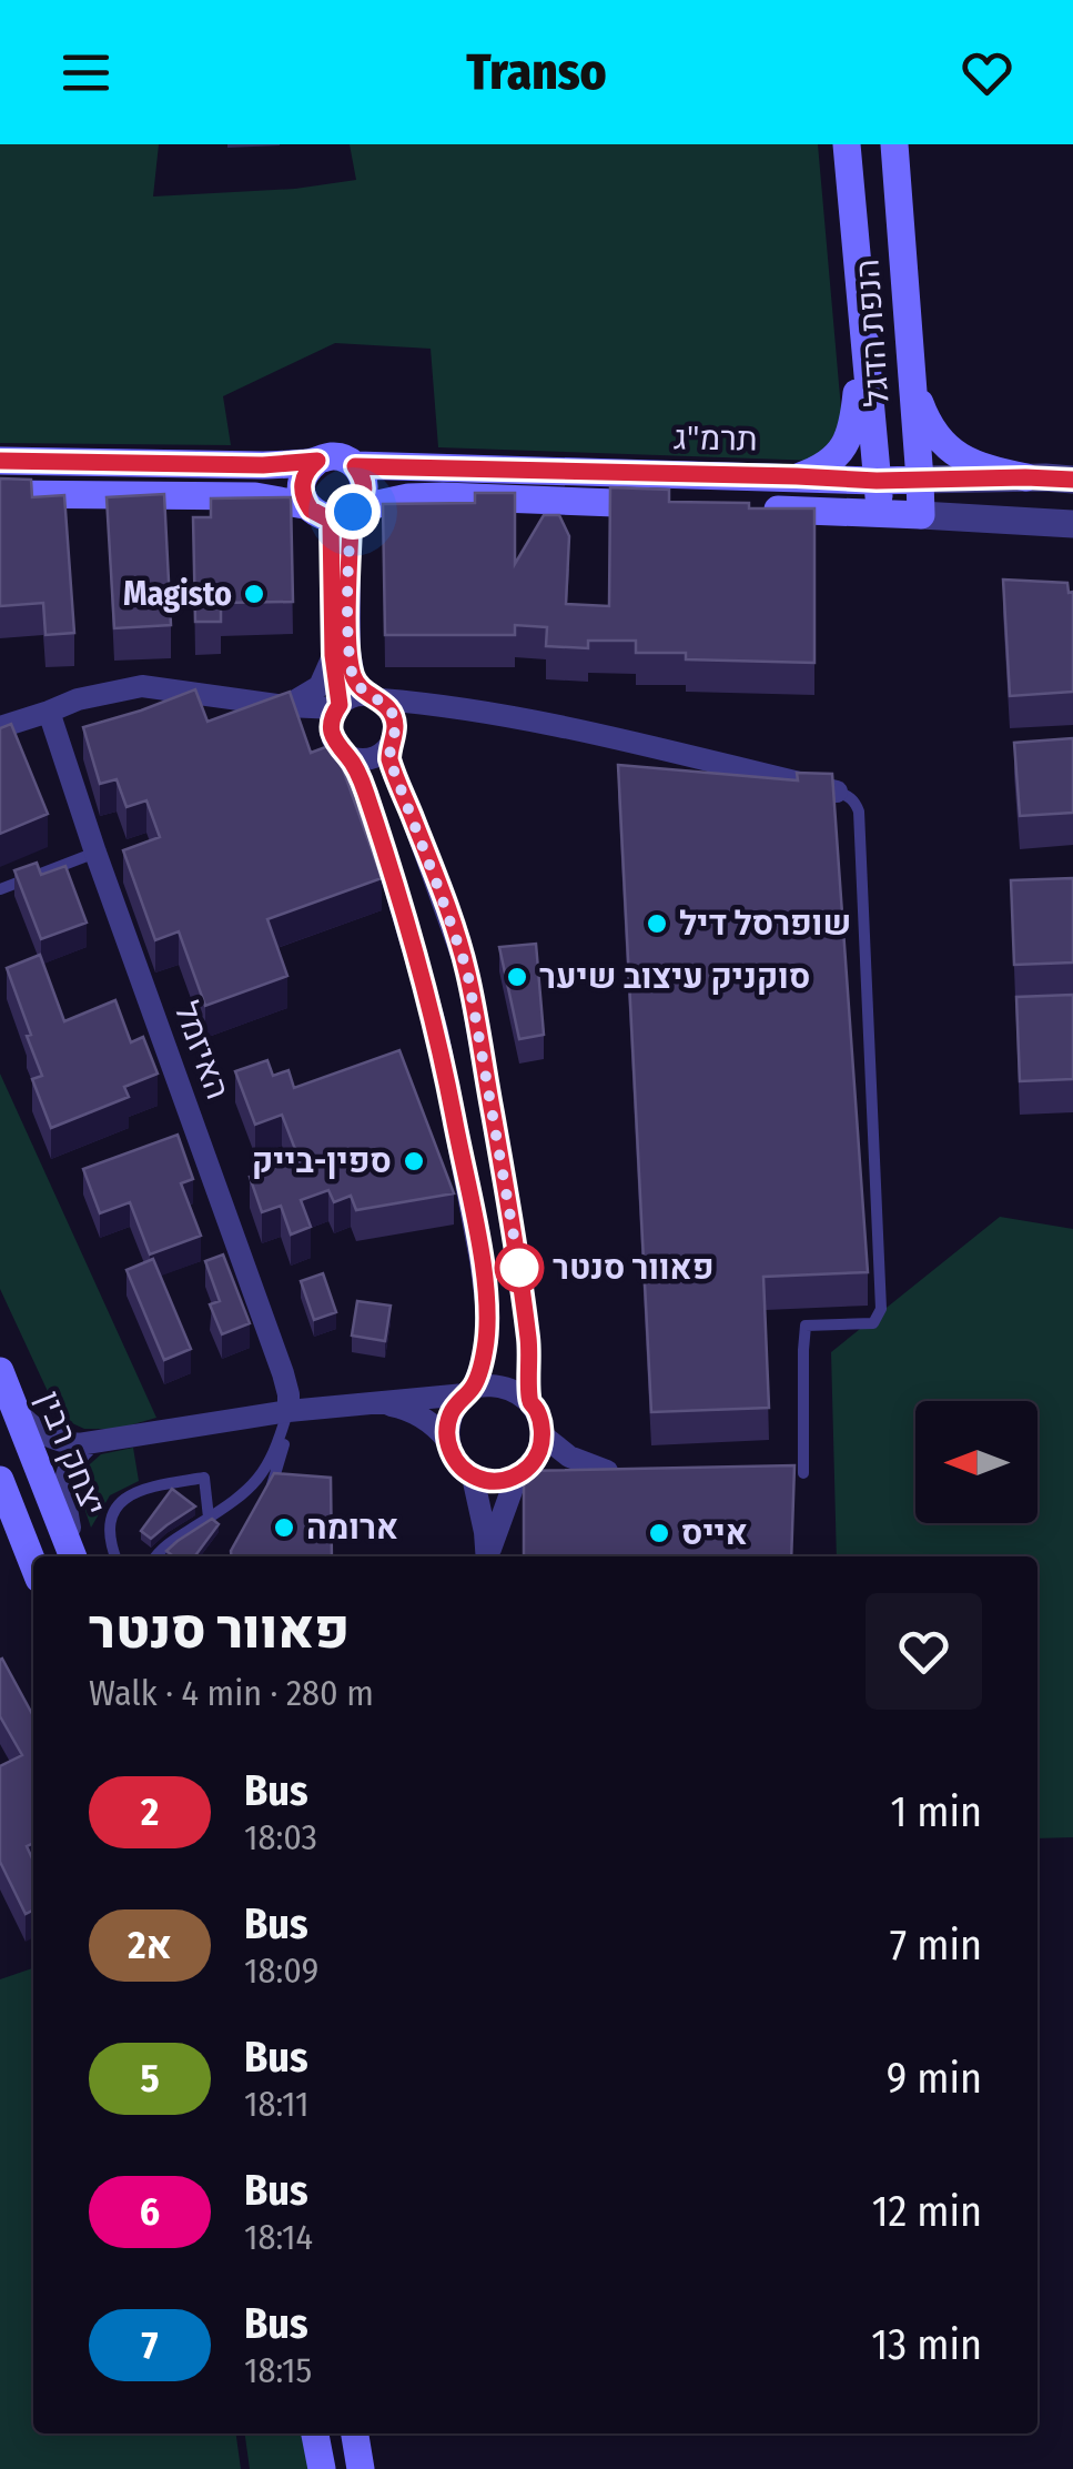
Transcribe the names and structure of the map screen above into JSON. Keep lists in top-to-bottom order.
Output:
{
  "streets": {
    "main road": ["הנפת הדגל", "תרמ\"ג", "יצחק רבין"],
    "street": ["האיזמל"]
  },
  "crossings": [
    ["הנפת הדגל", "תרמ\"ג"]
  ],
  "places": [
    "Magisto",
    "שופרסל דיל",
    "סוקניק עיצוב שיער",
    "ספין-בייק",
    "פאוור סנטר",
    "ארומה",
    "אייס"
  ],
  "lines": ["bus line 2"],
  "north": "left",
  "page": {
    "header": "Transo",
    "heading": ["פאוור סנטר", "Walk · 4 min · 280 m"],
    "list": [
      {
        "mark": "2",
        "name": "Bus",
        "note": "18:03",
        "value": "1 min"
      },
      {
        "mark": "2א",
        "name": "Bus",
        "note": "18:09",
        "value": "7 min"
      },
      {
        "mark": "5",
        "name": "Bus",
        "note": "18:11",
        "value": "9 min"
      },
      {
        "mark": "6",
        "name": "Bus",
        "note": "18:14",
        "value": "12 min"
      },
      {
        "mark": "7",
        "name": "Bus",
        "note": "18:15",
        "value": "13 min"
      }
    ]
  }
}
